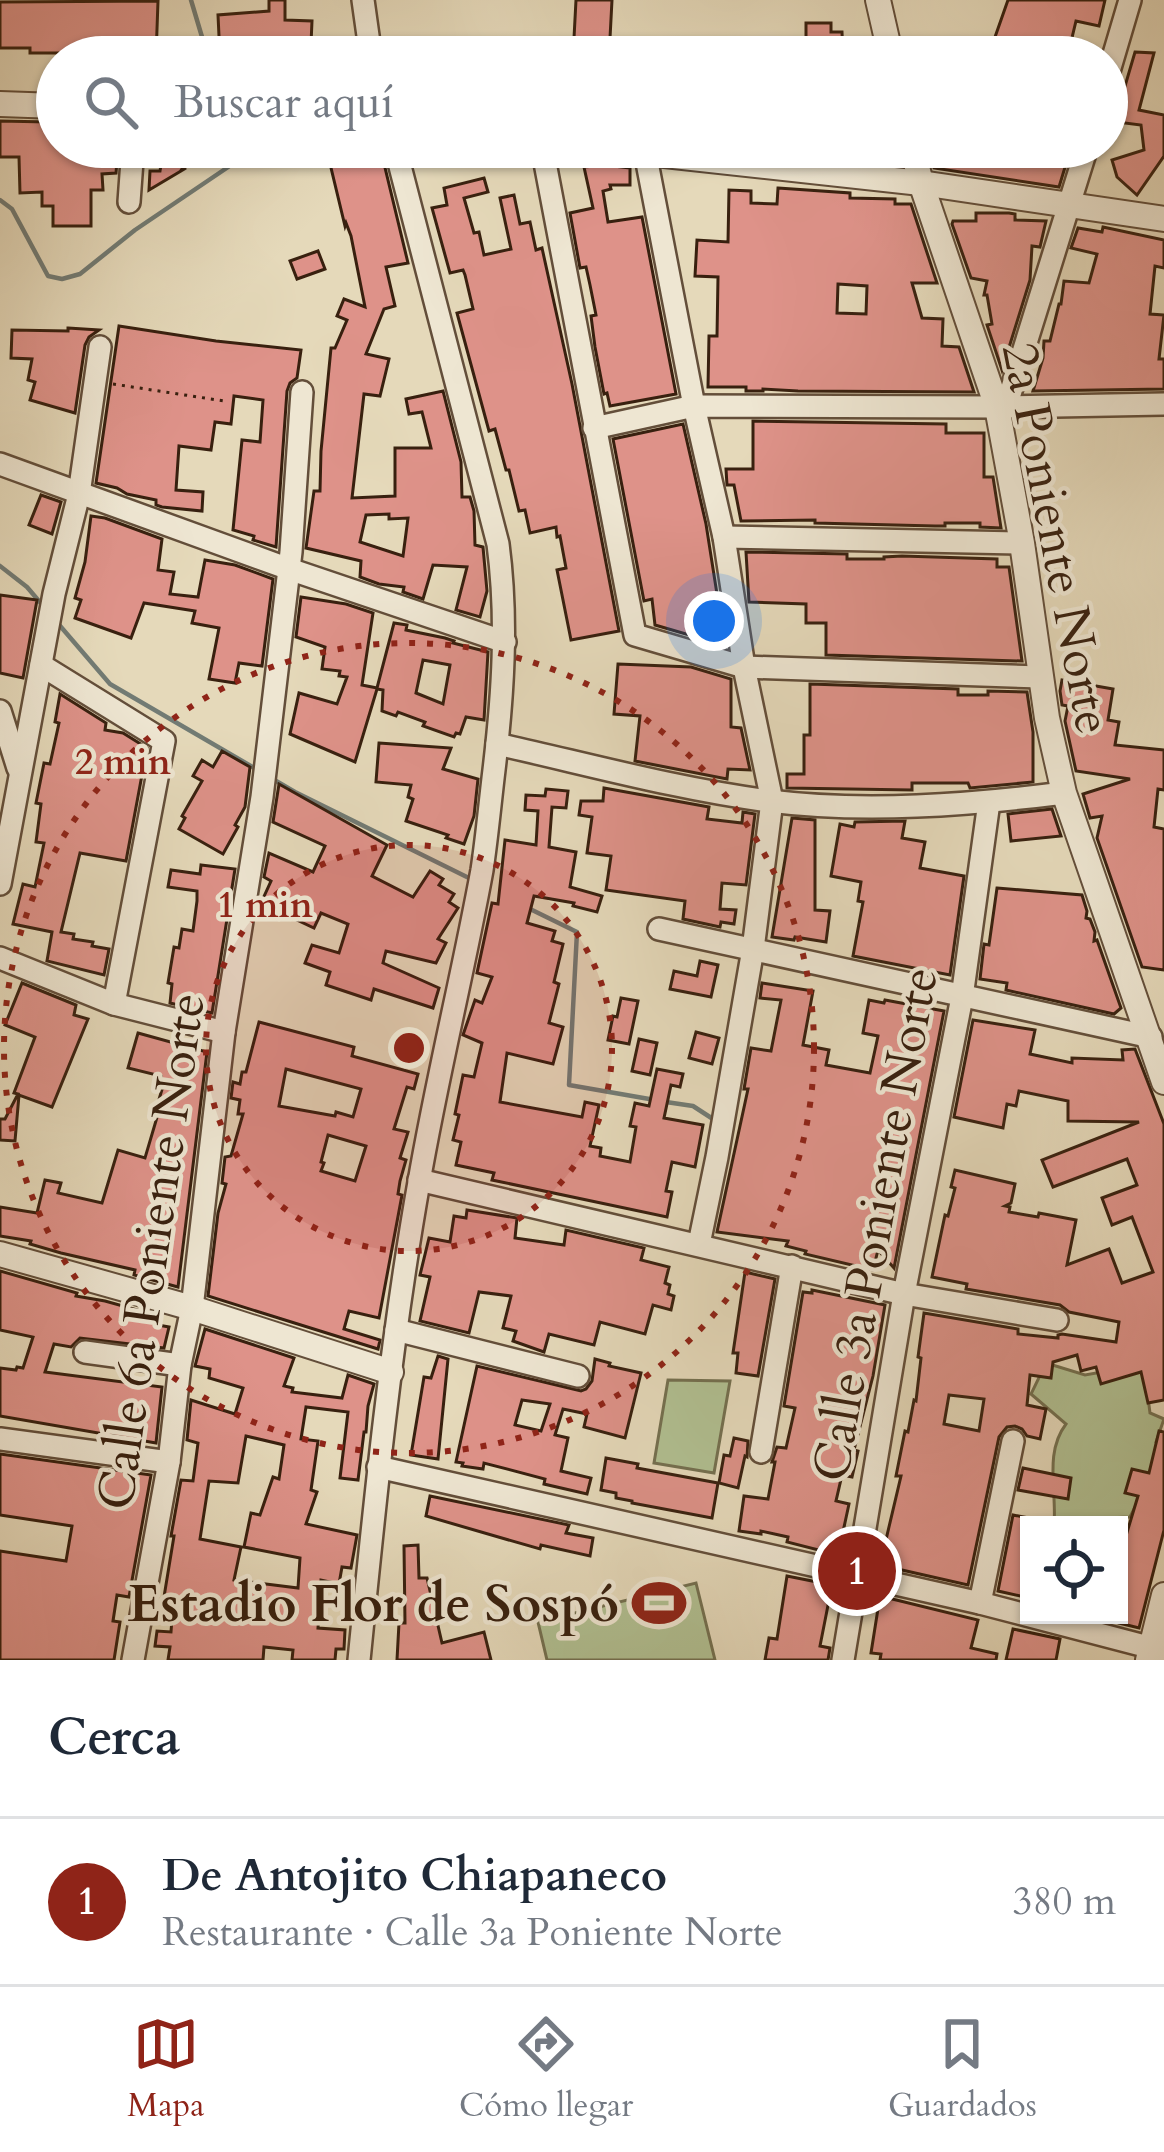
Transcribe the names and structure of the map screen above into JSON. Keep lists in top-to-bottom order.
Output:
{
  "streets": {
    "street": ["2a Poniente Norte", "Calle 3a Poniente Norte", "Calle 6a Poniente Norte"]
  },
  "places": {
    "sports": ["Estadio Flor de Sospó"]
  },
  "page": {
    "search": "Buscar aquí",
    "pins": "1",
    "heading": "Cerca",
    "list": [
      {
        "mark": "1",
        "name": "De Antojito Chiapaneco",
        "note": "Restaurante · Calle 3a Poniente Norte",
        "value": "380 m"
      }
    ],
    "nav": ["Mapa", "Cómo llegar", "Guardados"]
  },
  "rings": ["2 min", "1 min"]
}
